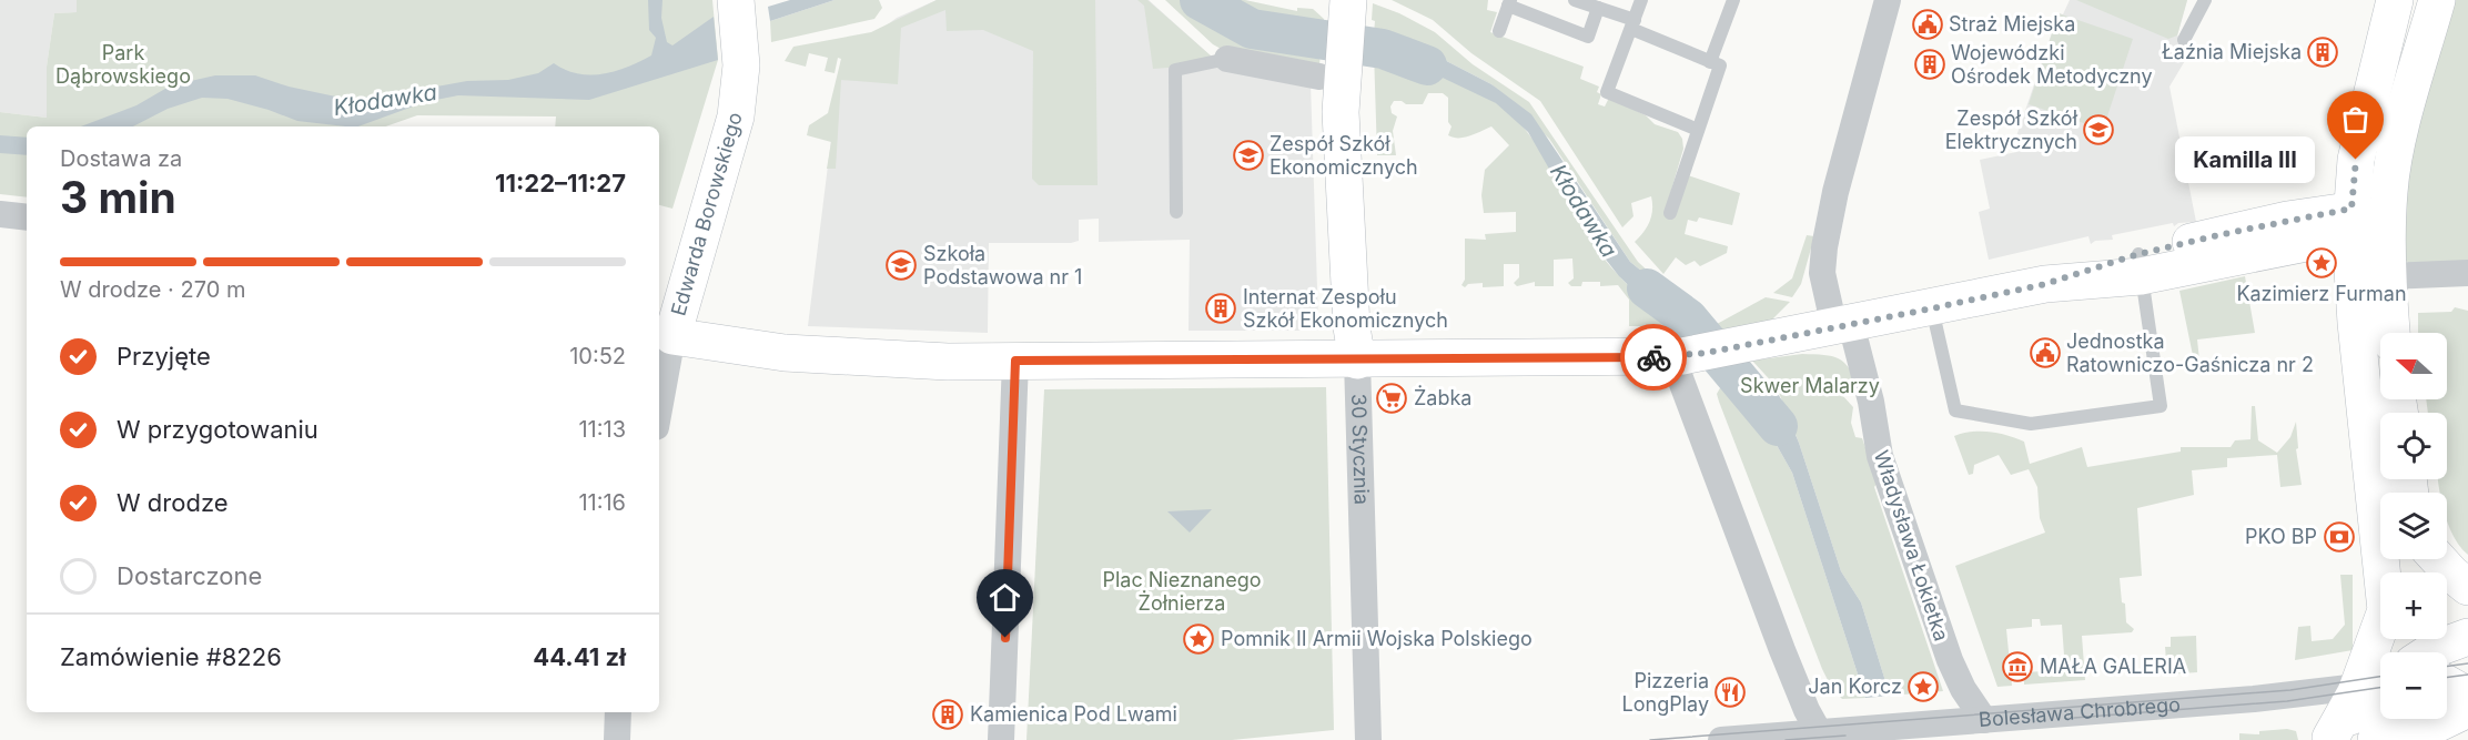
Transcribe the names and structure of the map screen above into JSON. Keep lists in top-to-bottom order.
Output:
{
  "streets": {
    "main road": ["Edwarda Borowskiego", "30 Stycznia"],
    "street": ["Władysława Łokietka", "Bolesława Chrobrego"]
  },
  "crossings": [
    ["Władysława Łokietka", "Bolesława Chrobrego"]
  ],
  "water": ["Kłodawka"],
  "parks": ["Park Dąbrowskiego", "Skwer Malarzy", "Plac Nieznanego Żołnierza"],
  "places": {
    "public building": ["Straż Miejska", "Jednostka Ratowniczo-Gaśnicza nr 2"],
    "building": [
      "Łaźnia Miejska",
      "Wojewódzki Ośrodek Metodyczny",
      "Internat Zespołu Szkół Ekonomicznych",
      "Kamienica Pod Lwami"
    ],
    "school or university": ["Zespół Szkół Elektrycznych", "Zespół Szkół Ekonomicznych", "Szkoła Podstawowa nr 1"],
    "other": ["Kamilla III"],
    "place": ["Kazimierz Furman", "Pomnik II Armii Wojska Polskiego", "Jan Korcz"],
    "supermarket": ["Żabka"],
    "bank": ["PKO BP"],
    "museum": ["MAŁA GALERIA"],
    "restaurant": ["Pizzeria LongPlay"]
  },
  "north": "left",
  "page": {
    "heading": ["3 min", "Dostawa za", "11:22–11:27"],
    "panel": ["Zamówienie #8226", "44.41 zł"],
    "bubble": "Kamilla III",
    "bar": "W drodze · 270 m",
    "list": [
      ["Przyjęte", "10:52"],
      ["W przygotowaniu", "11:13"],
      ["W drodze", "11:16"],
      "Dostarczone"
    ],
    "map_buttons": ["+", "−"]
  }
}
